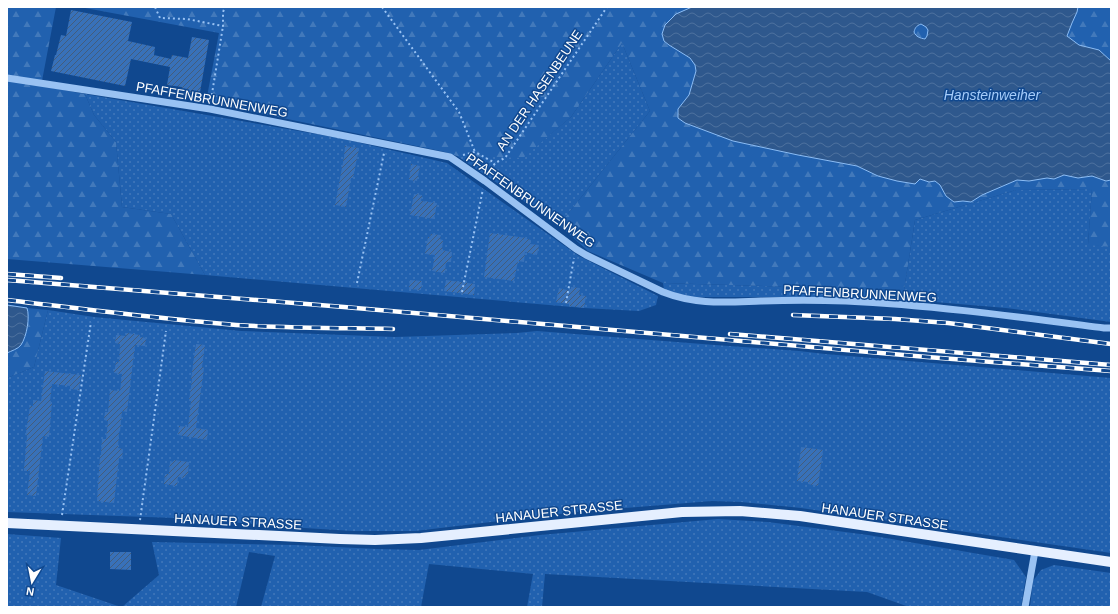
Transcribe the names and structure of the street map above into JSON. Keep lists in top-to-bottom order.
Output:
{
  "streets": {
    "main road": ["HANAUER STRASSE"],
    "lane": ["PFAFFENBRUNNENWEG"],
    "path": ["AN DER HASENBEUNE"]
  },
  "crossings": [
    ["AN DER HASENBEUNE", "PFAFFENBRUNNENWEG"]
  ],
  "water": ["Hansteinweiher"],
  "north": "bottom"
}
